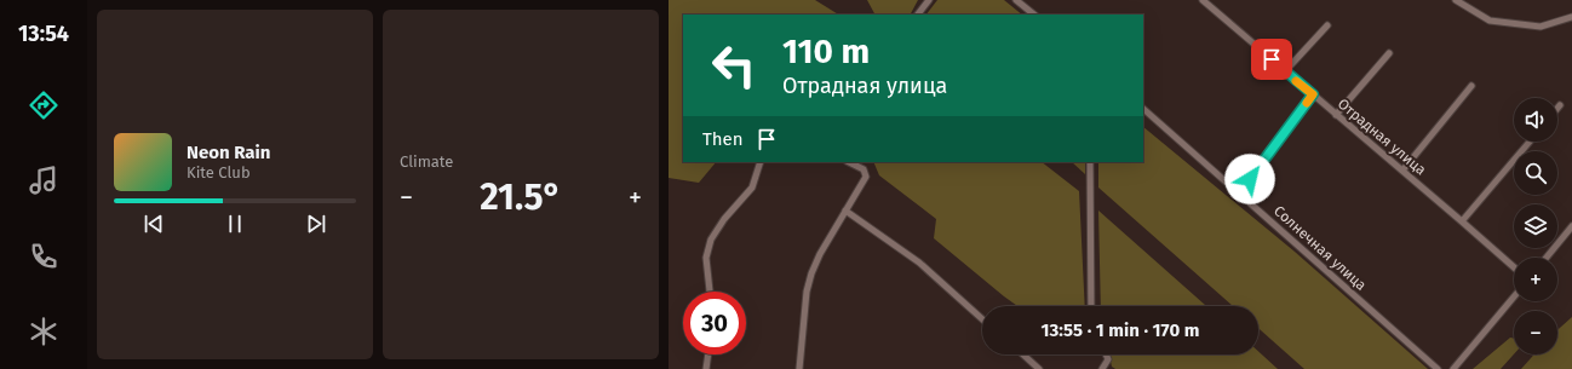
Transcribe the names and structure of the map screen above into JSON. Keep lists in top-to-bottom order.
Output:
{
  "streets": {
    "street": ["Отрадная улица", "Солнечная улица"]
  },
  "page": {
    "tabs": "13:54",
    "tile": "Climate",
    "turn": ["110 m", "Отрадная улица"],
    "map_buttons": ["+", "−"],
    "then": "Then",
    "song": ["Neon Rain", "Kite Club"],
    "heat": ["−", "21.5°", "+"],
    "limit": "30",
    "trip": "13:55 · 1 min · 170 m"
  }
}
